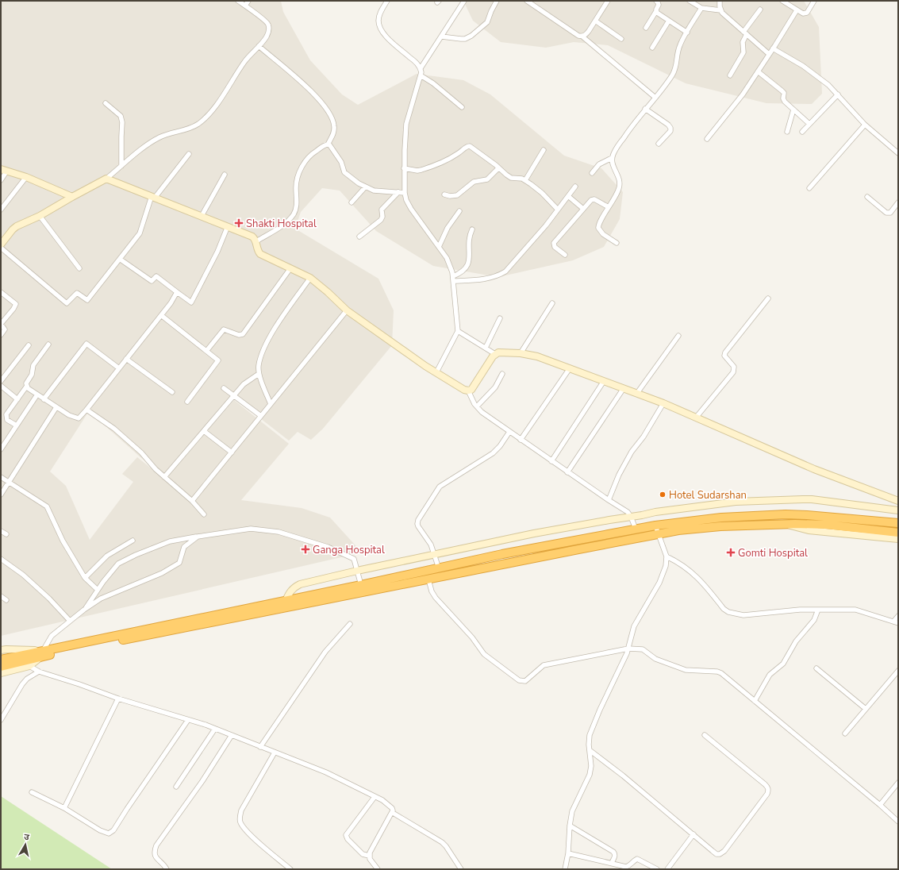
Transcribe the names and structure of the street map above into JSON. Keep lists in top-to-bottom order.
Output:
{
  "places": {
    "health": ["Shakti Hospital", "Ganga Hospital", "Gomti Hospital"],
    "other": ["Hotel Sudarshan"]
  },
  "north": "top"
}
